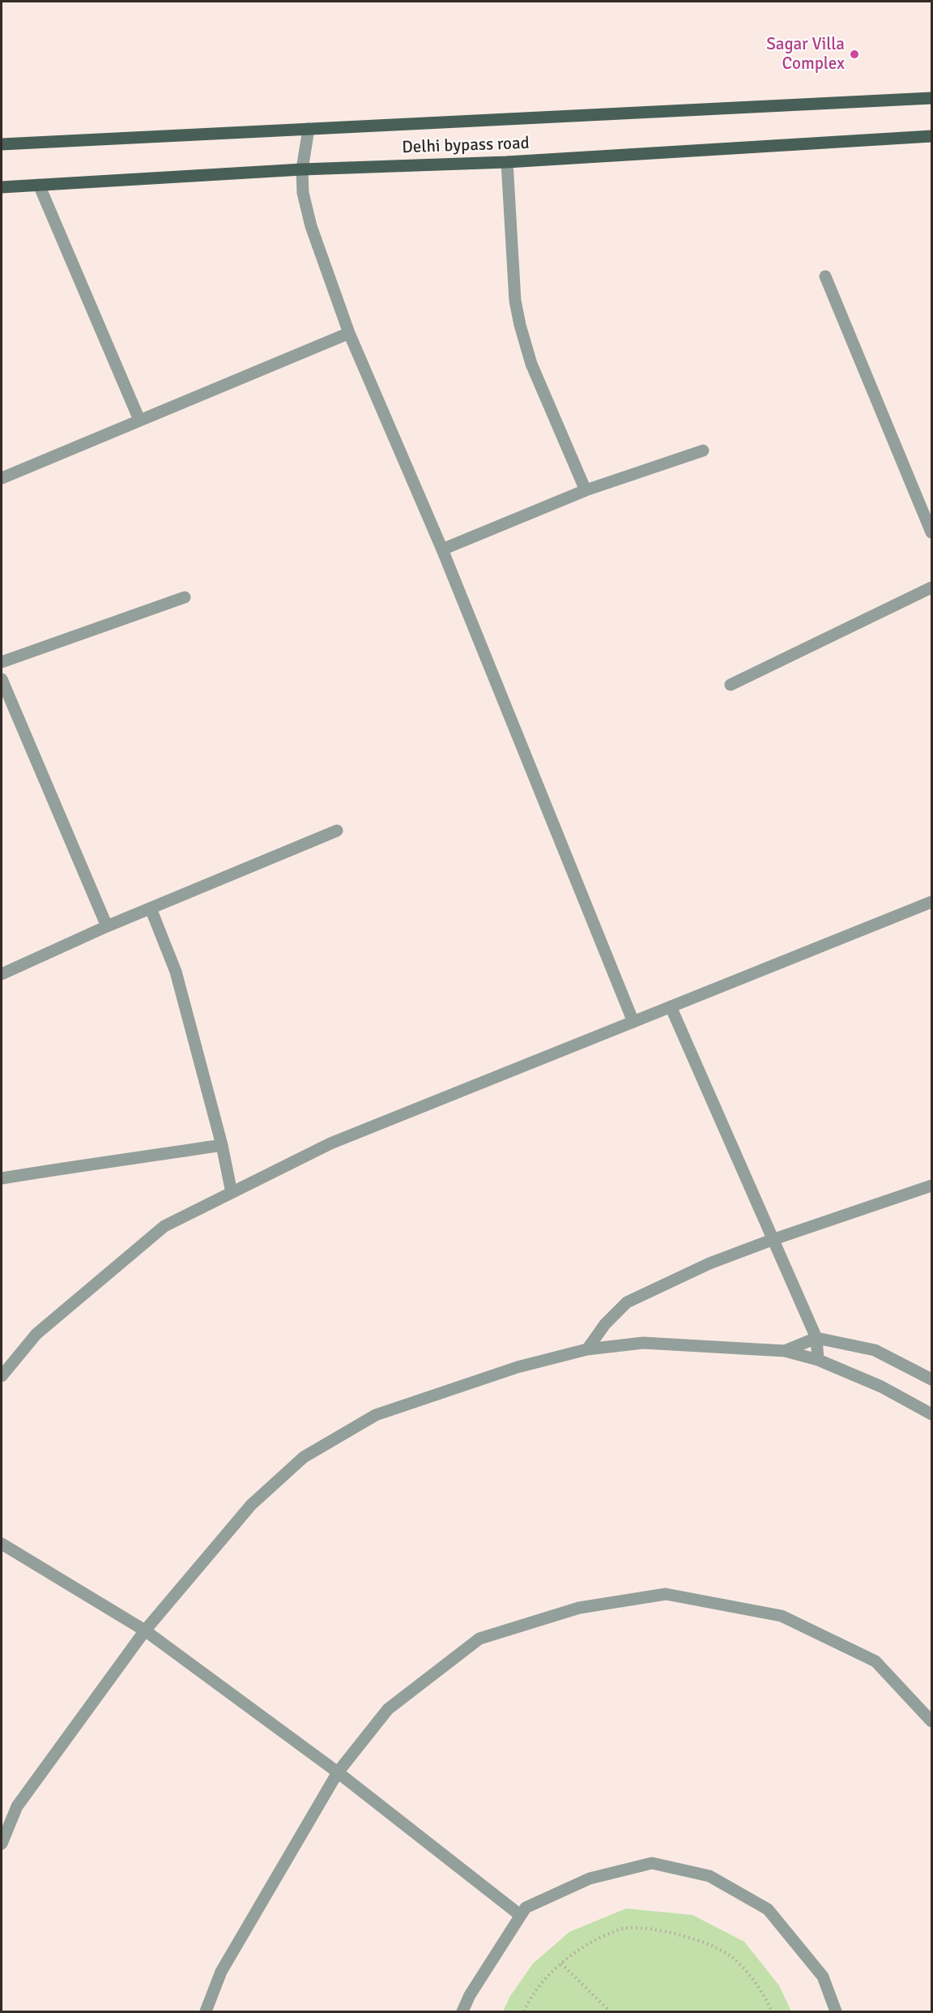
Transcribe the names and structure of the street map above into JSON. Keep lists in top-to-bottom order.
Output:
{
  "streets": {
    "main road": ["Delhi bypass road"]
  },
  "places": ["Sagar Villa Complex"]
}
